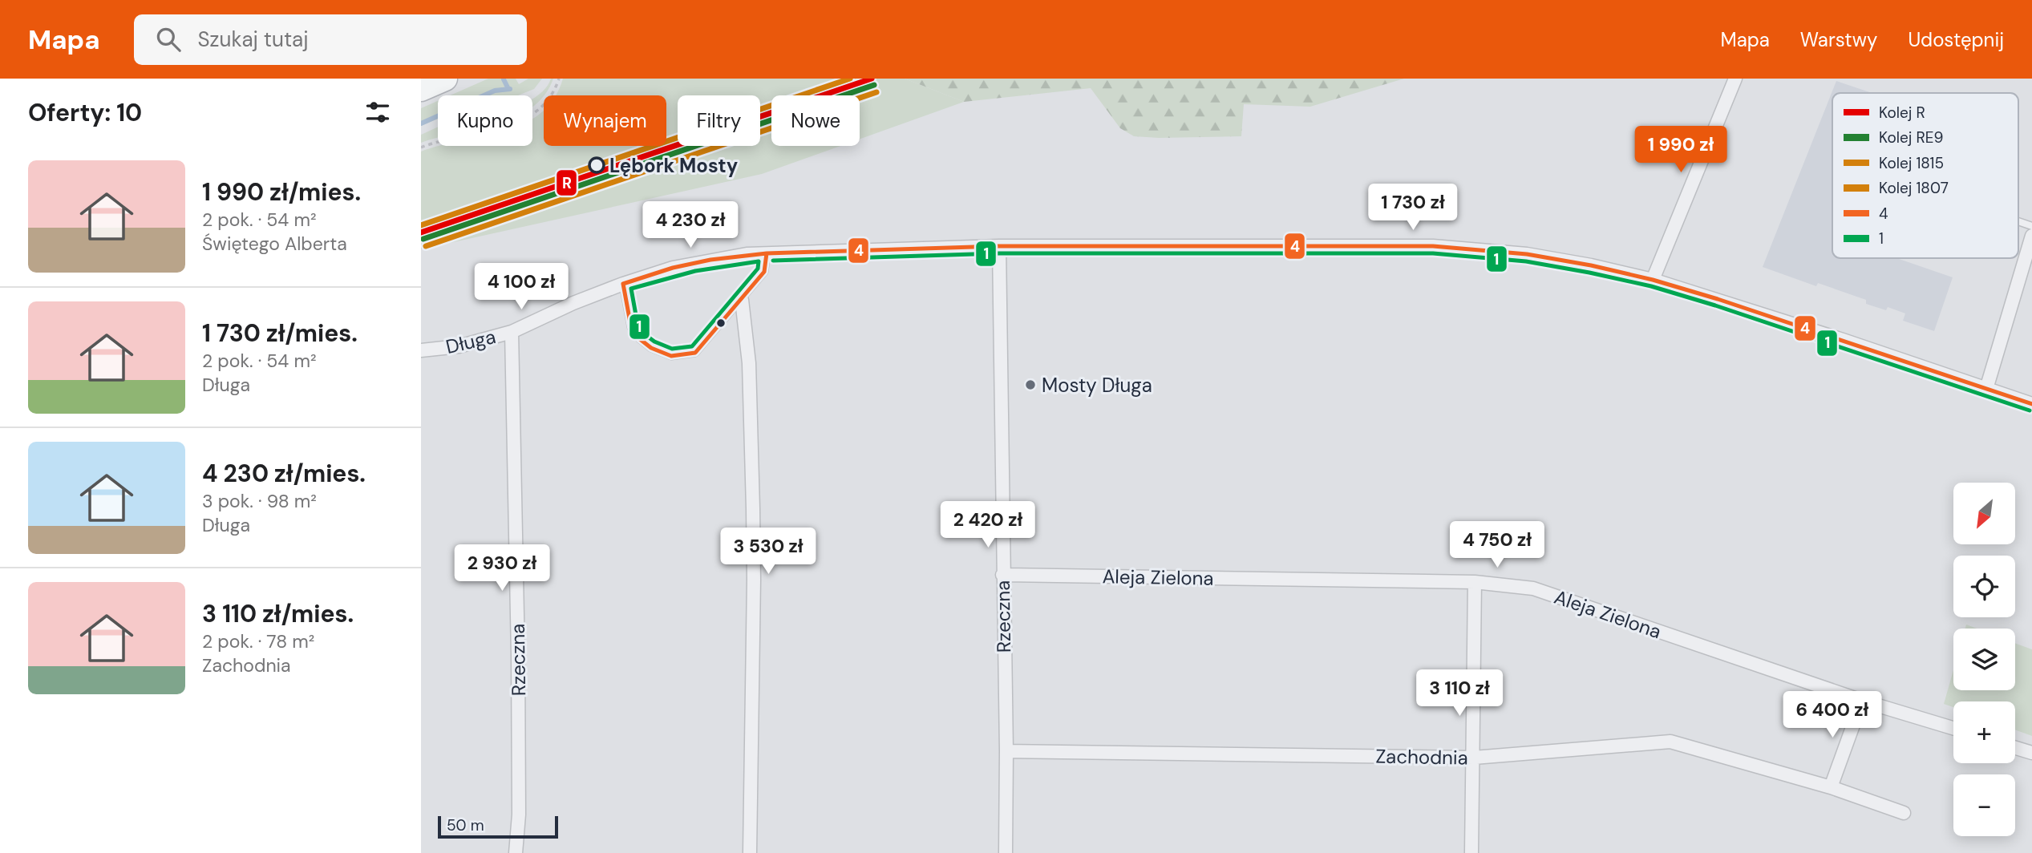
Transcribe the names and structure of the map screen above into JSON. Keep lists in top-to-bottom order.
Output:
{
  "streets": {
    "street": [
      "Długa",
      "Aleja Zielona",
      "Rzeczna",
      "Zachodnia"
    ]
  },
  "crossings": [
    ["Długa", "Rzeczna"],
    ["Aleja Zielona", "Rzeczna"],
    ["Rzeczna", "Zachodnia"]
  ],
  "places": ["Lębork Mosty", "Mosty Długa"],
  "lines": [
    "rail line R",
    "rail line 1815",
    "rail line RE9",
    "rail line 1807",
    "transit line 4",
    "transit line 1"
  ],
  "legend": [
    "Kolej R",
    "Kolej RE9",
    "Kolej 1815",
    "Kolej 1807",
    "4",
    "1"
  ],
  "scale_bar": "50 m",
  "north": "bottom left",
  "page": {
    "header": "Mapa",
    "search": "Szukaj tutaj",
    "nav": ["Mapa", "Warstwy", "Udostępnij"],
    "heading": "Oferty: 10",
    "chip": [
      "Kupno",
      "Wynajem",
      "Filtry",
      "Nowe"
    ],
    "price": [
      "1 990 zł",
      "1 730 zł",
      "4 230 zł",
      "4 100 zł",
      "2 420 zł",
      "4 750 zł",
      "3 530 zł",
      "2 930 zł",
      "3 110 zł",
      "6 400 zł"
    ],
    "list": [
      {
        "name": "1 990 zł/mies.",
        "note": "2 pok. · 54 m² · Świętego Alberta"
      },
      {
        "name": "1 730 zł/mies.",
        "note": "2 pok. · 54 m² · Długa"
      },
      {
        "name": "4 230 zł/mies.",
        "note": "3 pok. · 98 m² · Długa"
      },
      {
        "name": "3 110 zł/mies.",
        "note": "2 pok. · 78 m² · Zachodnia"
      }
    ],
    "map_buttons": ["+", "−"],
    "scale": "50 m"
  }
}
